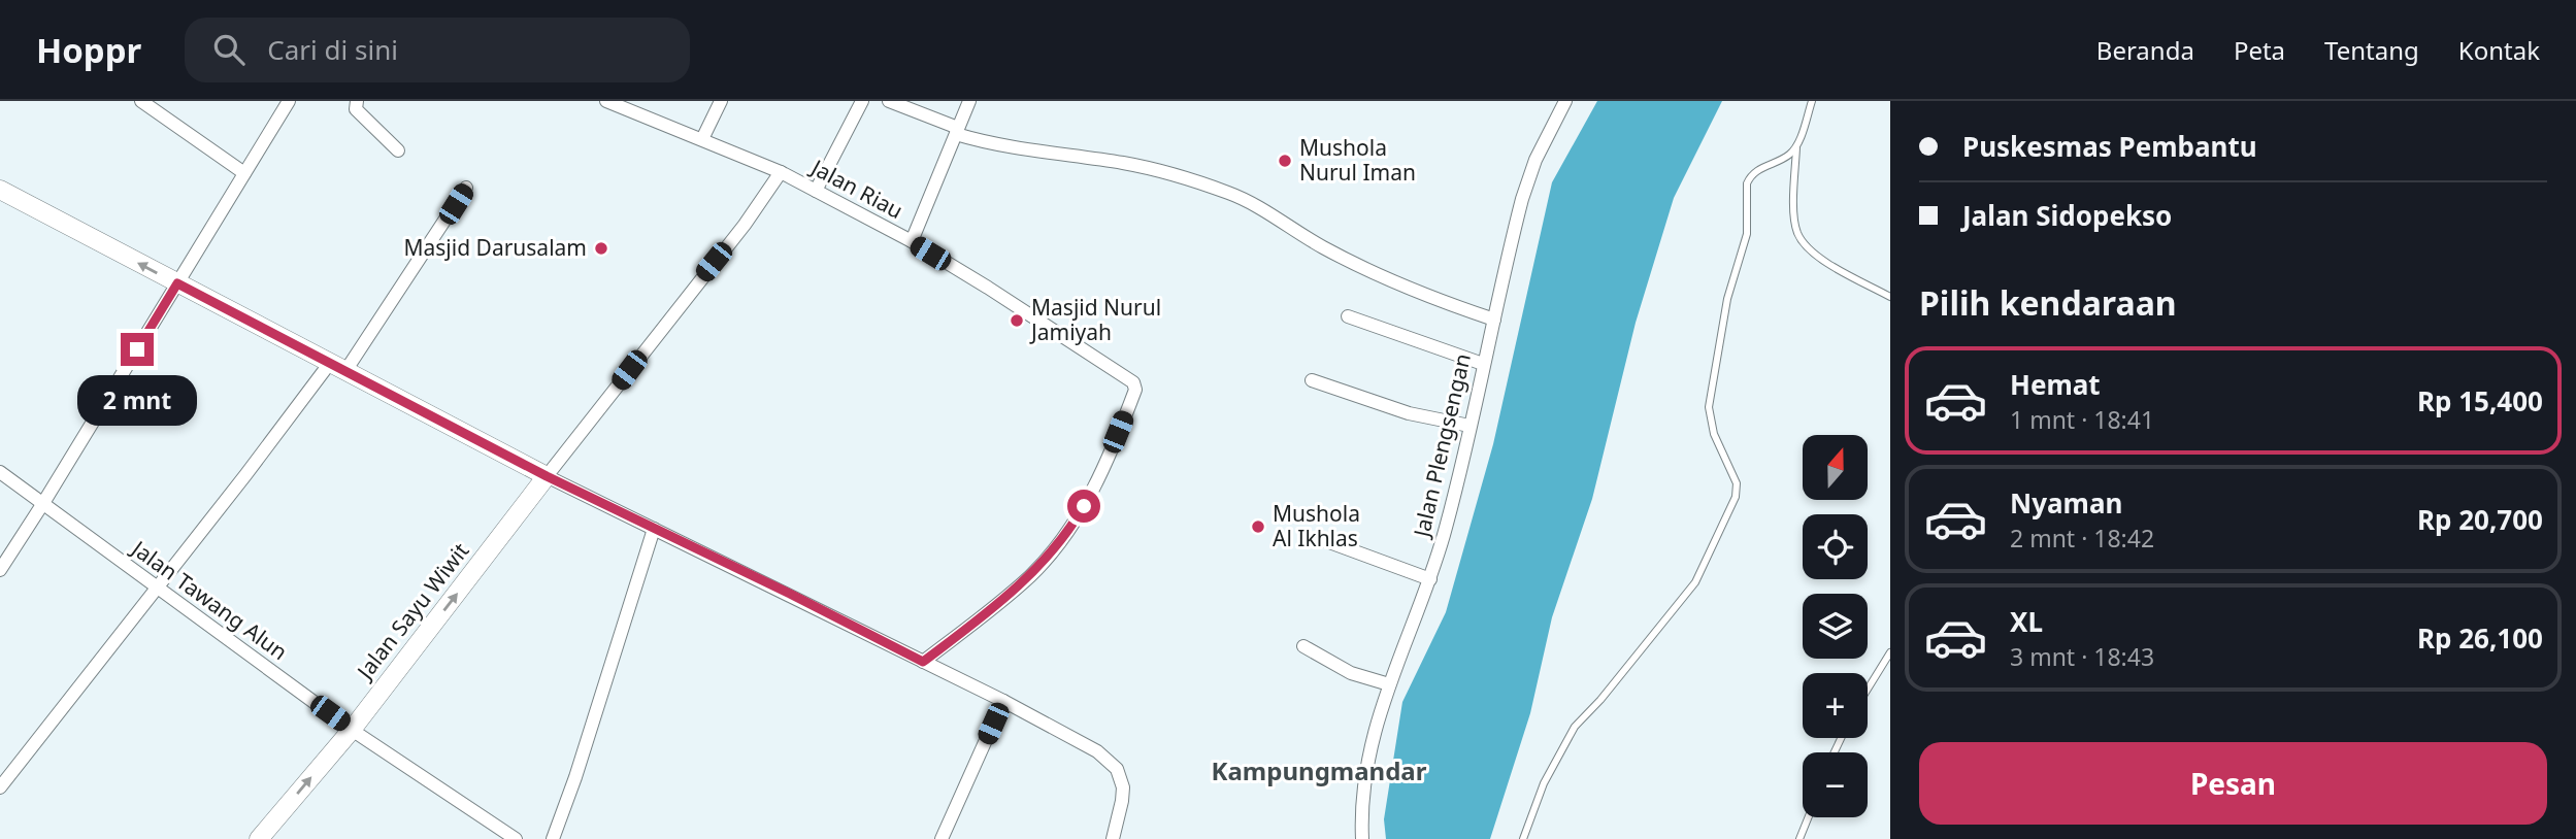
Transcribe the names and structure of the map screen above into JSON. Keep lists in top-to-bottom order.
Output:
{
  "streets": {
    "main road": ["Jalan Sayu Wiwit"],
    "street": ["Jalan Riau", "Jalan Plengsengan", "Jalan Tawang Alun"]
  },
  "crossings": [
    ["Jalan Tawang Alun", "Jalan Sayu Wiwit"]
  ],
  "one_way": ["Jalan Sayu Wiwit"],
  "districts": ["Kampungmandar"],
  "places": [
    "Mushola Nurul Iman",
    "Masjid Darusalam",
    "Masjid Nurul Jamiyah",
    "Mushola Al Ikhlas"
  ],
  "north": "top",
  "page": {
    "header": "Hoppr",
    "search": "Cari di sini",
    "nav": [
      "Beranda",
      "Peta",
      "Tentang",
      "Kontak"
    ],
    "banner": ["Puskesmas Pembantu", "Jalan Sidopekso"],
    "heading": "Pilih kendaraan",
    "list": [
      {
        "name": "Hemat",
        "note": "1 mnt · 18:41",
        "value": "Rp 15,400"
      },
      {
        "name": "Nyaman",
        "note": "2 mnt · 18:42",
        "value": "Rp 20,700"
      },
      {
        "name": "XL",
        "note": "3 mnt · 18:43",
        "value": "Rp 26,100"
      }
    ],
    "bubble": "2 mnt",
    "map_buttons": ["+", "−"],
    "buttons": "Pesan"
  }
}
